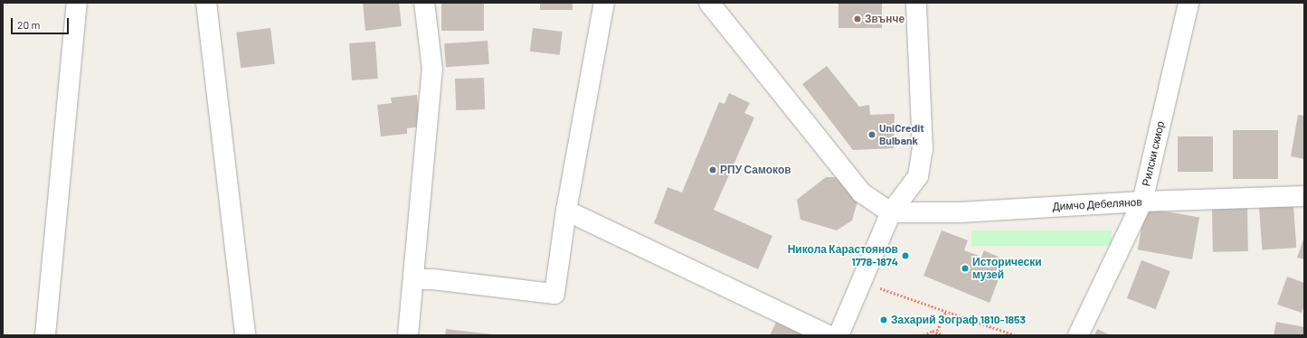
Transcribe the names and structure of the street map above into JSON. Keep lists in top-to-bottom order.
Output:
{
  "streets": {
    "street": ["Рилски скиор", "Димчо Дебелянов"]
  },
  "crossings": [
    ["Рилски скиор", "Димчо Дебелянов"]
  ],
  "places": [
    "Звънче",
    "UniCredit Bulbank",
    "РПУ Самоков",
    "Никола Карастоянов 1778-1874",
    "Исторически музей",
    "Захарий Зограф 1810-1853"
  ],
  "scale_bar": "20 m"
}
